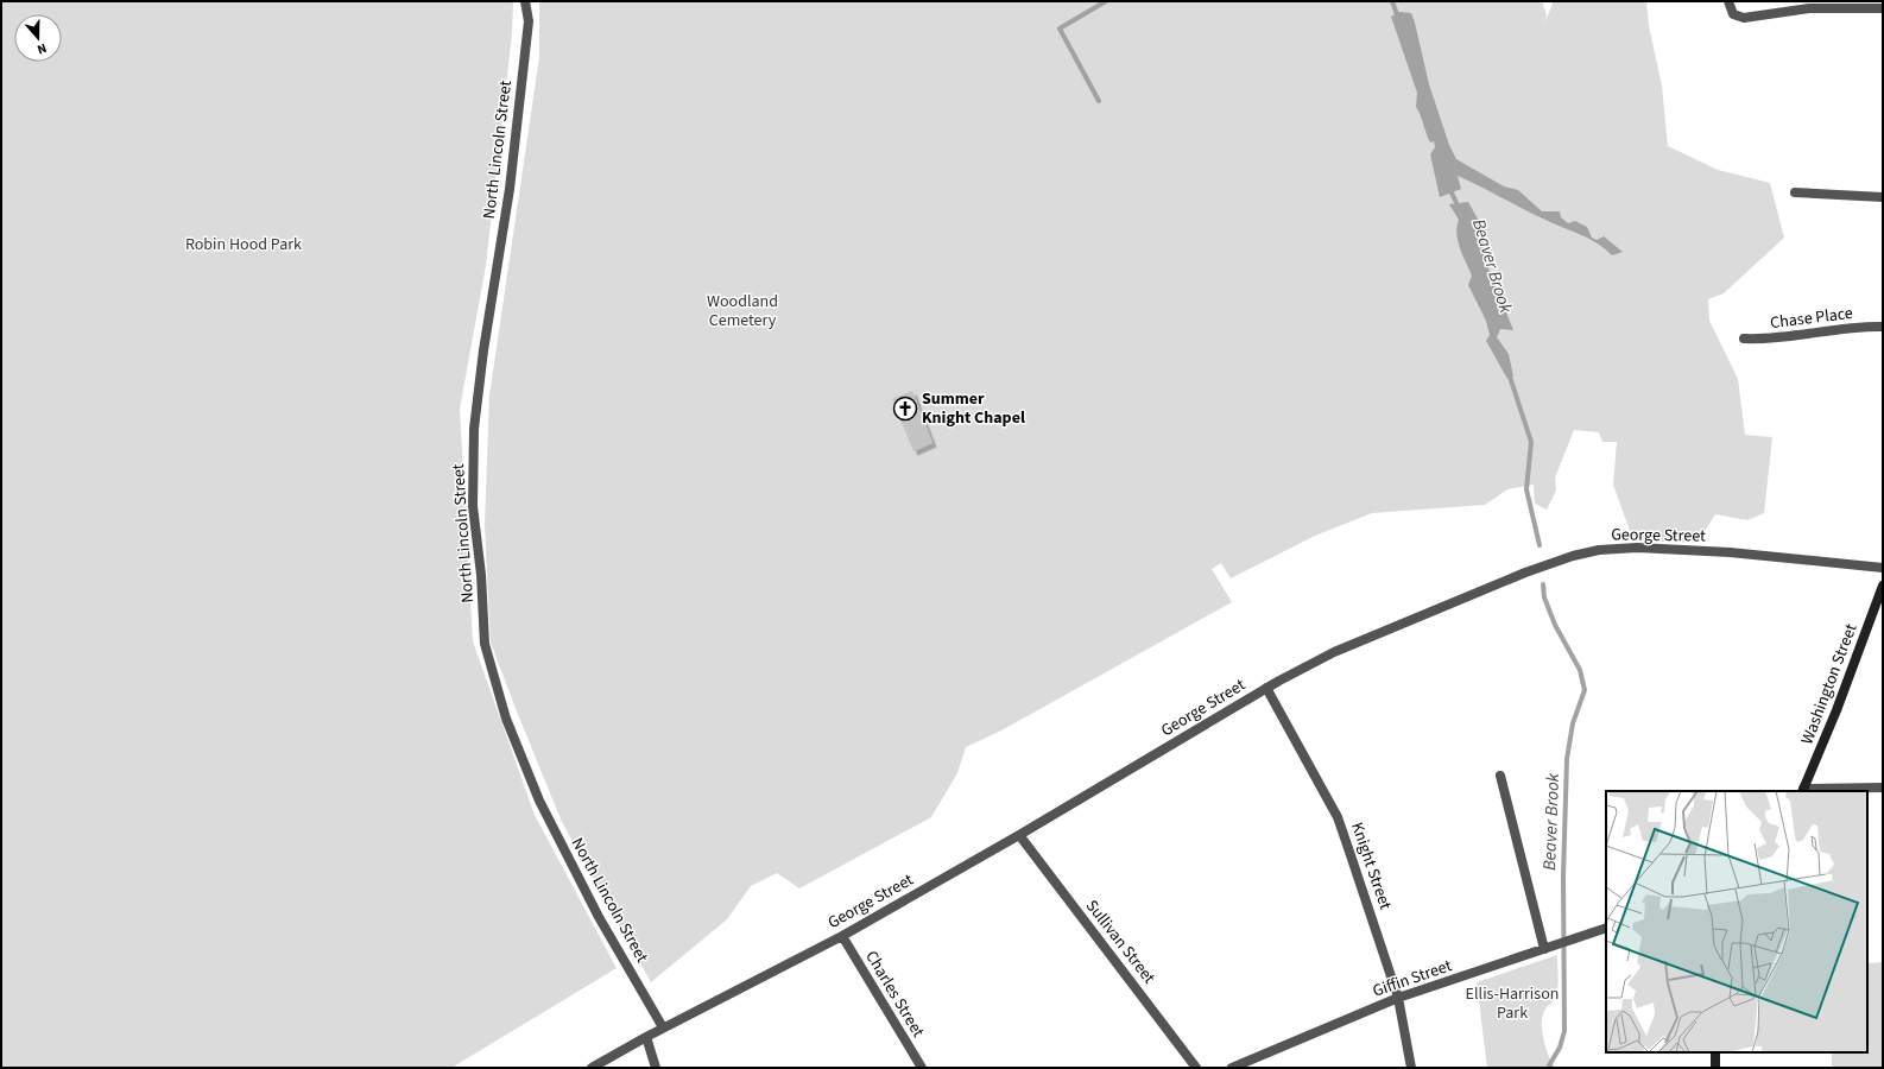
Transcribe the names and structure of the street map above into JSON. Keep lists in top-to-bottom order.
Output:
{
  "streets": {
    "main road": ["Washington Street"],
    "street": [
      "North Lincoln Street",
      "Chase Place",
      "George Street",
      "Knight Street",
      "Sullivan Street",
      "Giffin Street",
      "Charles Street"
    ]
  },
  "crossings": [
    ["North Lincoln Street", "George Street"],
    ["George Street", "Knight Street"],
    ["George Street", "Sullivan Street"],
    ["George Street", "Charles Street"],
    ["Knight Street", "Giffin Street"]
  ],
  "water": ["Beaver Brook"],
  "parks": ["Robin Hood Park", "Woodland Cemetery", "Ellis-Harrison Park"],
  "places": {
    "church": ["Summer Knight Chapel"]
  },
  "north": "bottom"
}
